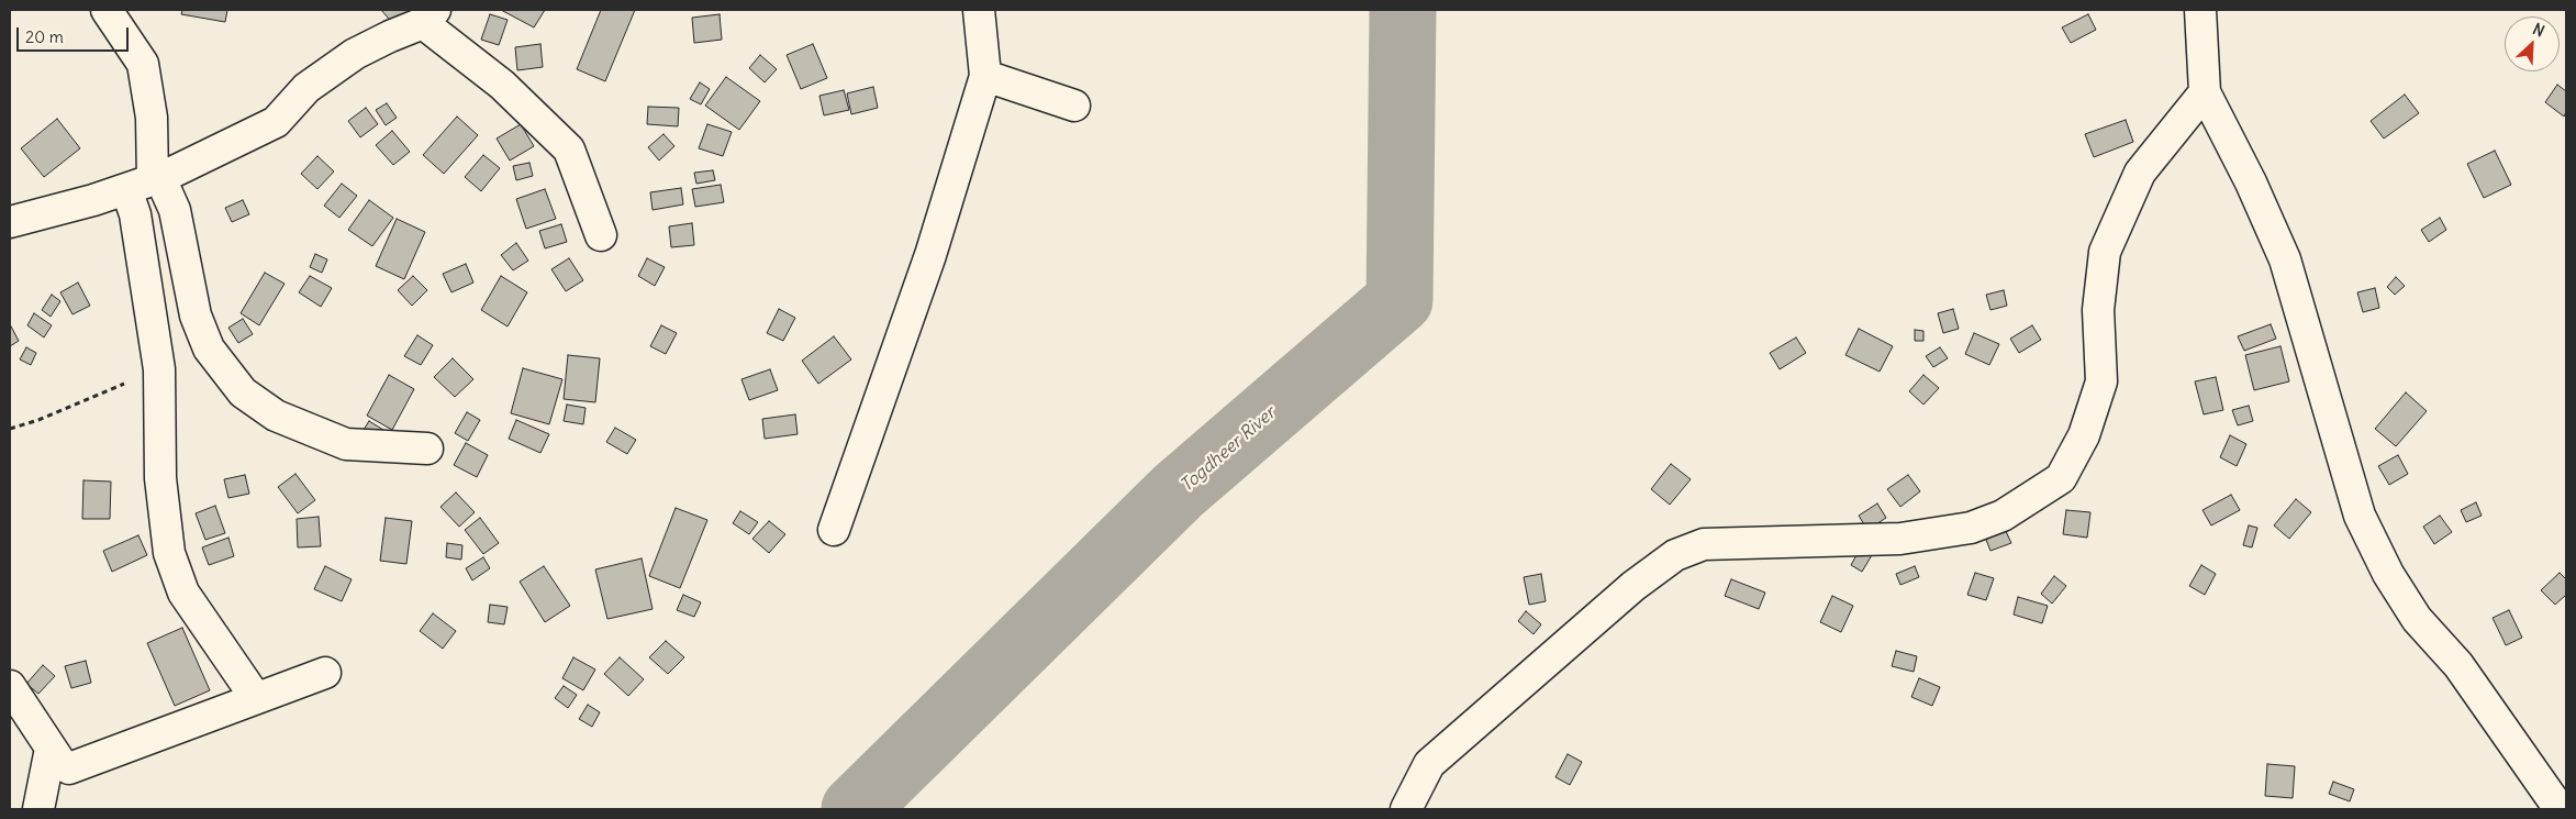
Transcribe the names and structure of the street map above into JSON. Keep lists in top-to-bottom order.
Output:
{
  "water": ["Togdheer River"],
  "scale_bar": "20 m",
  "north": "top right"
}
